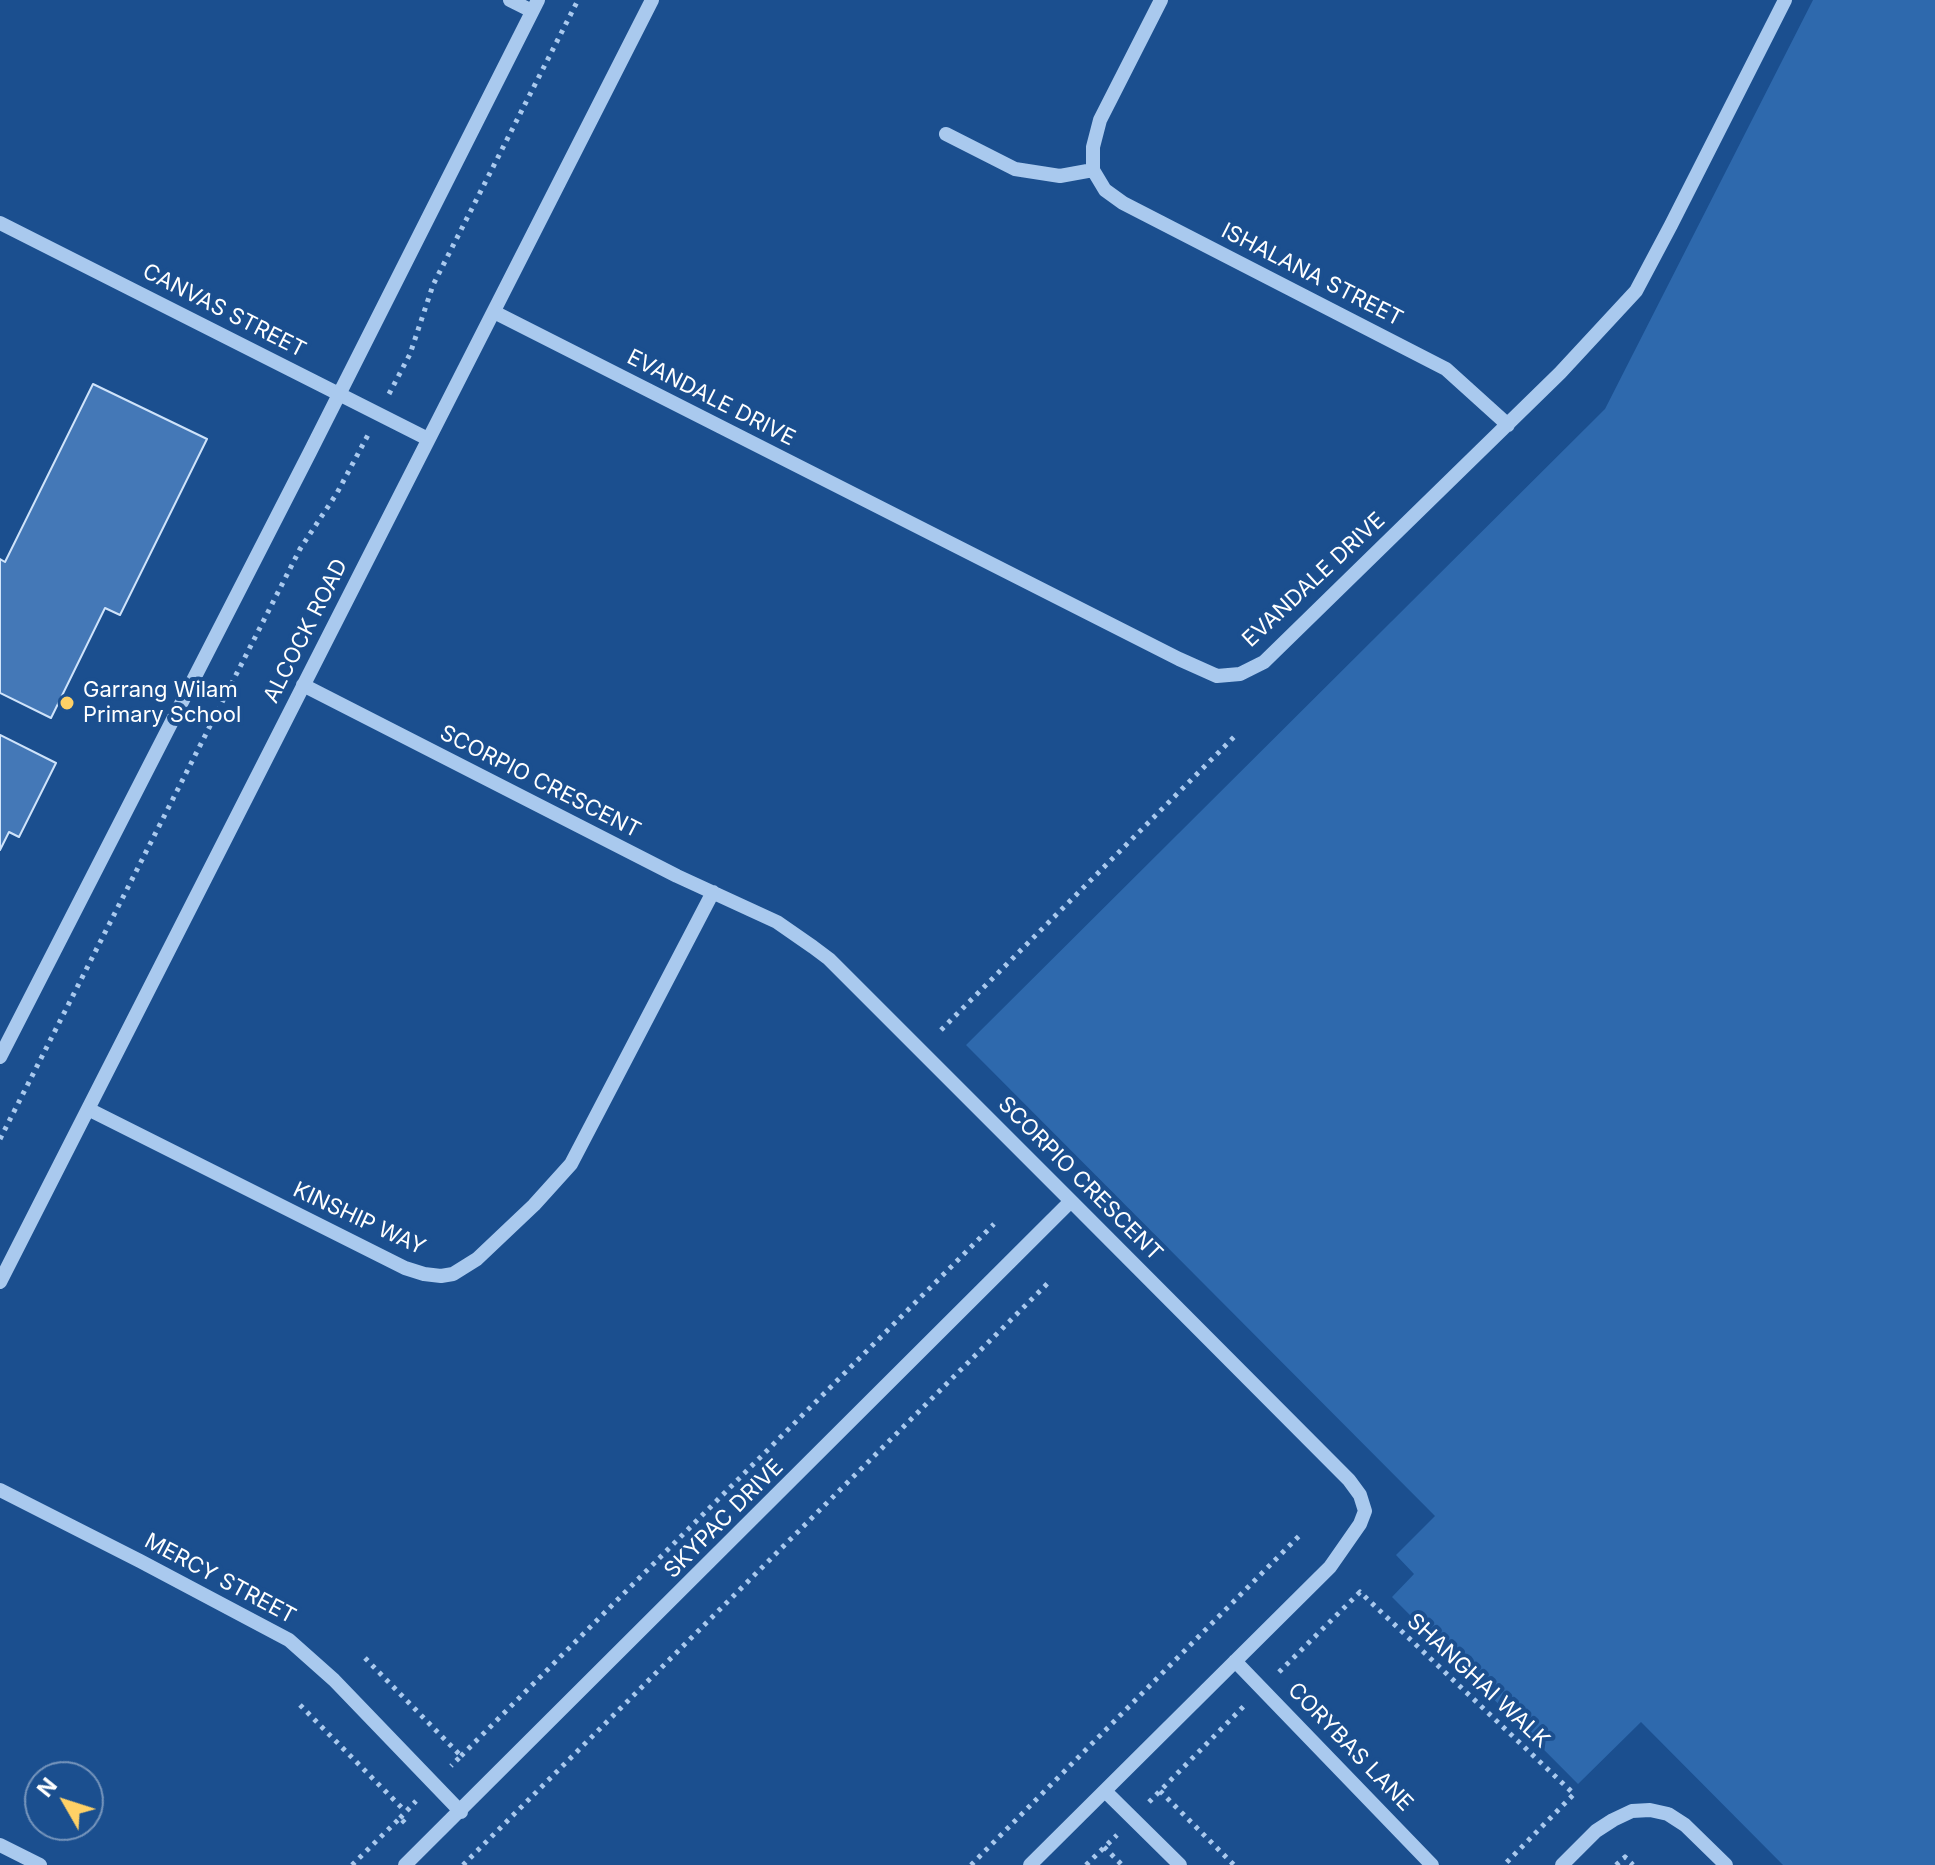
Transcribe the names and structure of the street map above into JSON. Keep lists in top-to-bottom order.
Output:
{
  "streets": {
    "street": [
      "ISHALANA STREET",
      "CANVAS STREET",
      "EVANDALE DRIVE",
      "ALCOCK ROAD",
      "SCORPIO CRESCENT",
      "KINSHIP WAY",
      "SKYPAC DRIVE",
      "MERCY STREET",
      "CORYBAS LANE"
    ],
    "path": ["SHANGHAI WALK"]
  },
  "crossings": [
    ["ISHALANA STREET", "EVANDALE DRIVE"],
    ["CANVAS STREET", "ALCOCK ROAD"],
    ["EVANDALE DRIVE", "ALCOCK ROAD"],
    ["ALCOCK ROAD", "SCORPIO CRESCENT"],
    ["ALCOCK ROAD", "KINSHIP WAY"],
    ["SCORPIO CRESCENT", "KINSHIP WAY"],
    ["SCORPIO CRESCENT", "SKYPAC DRIVE"],
    ["SCORPIO CRESCENT", "CORYBAS LANE"],
    ["SKYPAC DRIVE", "MERCY STREET"],
    ["SHANGHAI WALK", "CORYBAS LANE"]
  ],
  "places": ["Garrang Wilam Primary School"],
  "north": "top left"
}
